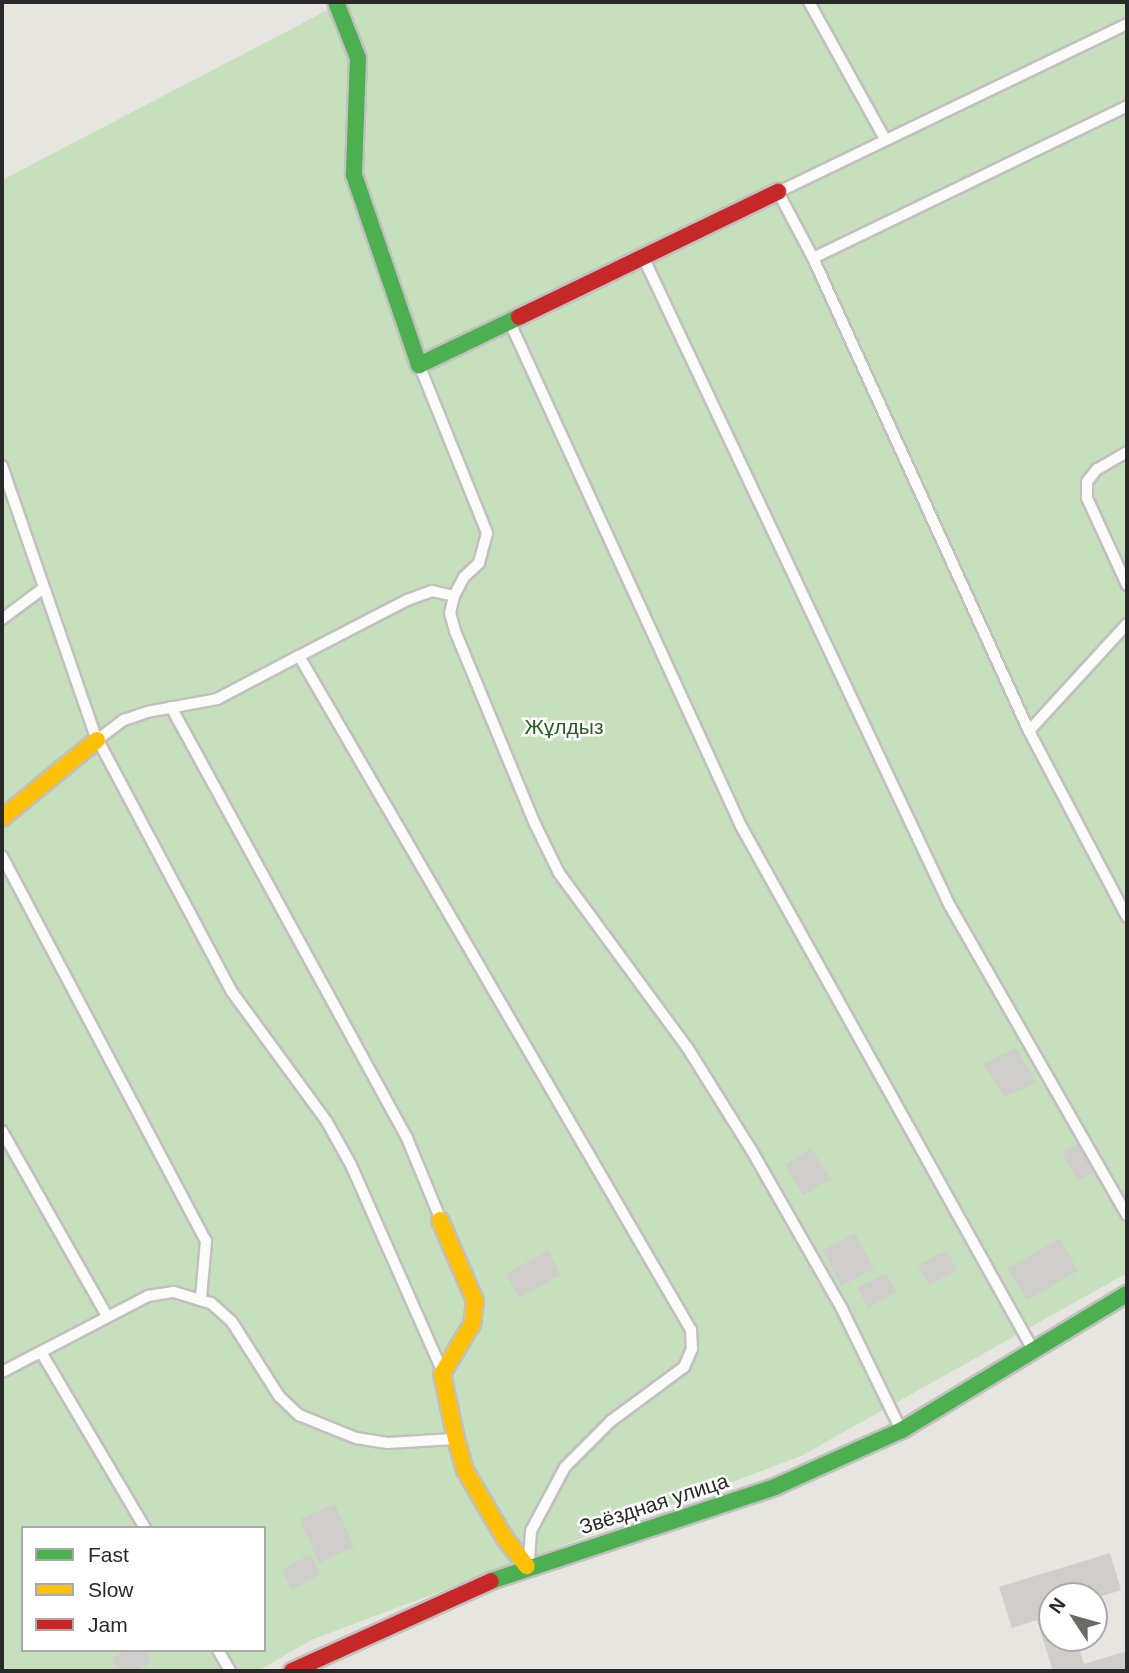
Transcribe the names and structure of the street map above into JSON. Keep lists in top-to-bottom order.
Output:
{
  "streets": {
    "street": ["Звёздная улица"]
  },
  "parks": ["Жұлдыз"],
  "legend": ["Fast", "Slow", "Jam"],
  "north": "top left"
}
